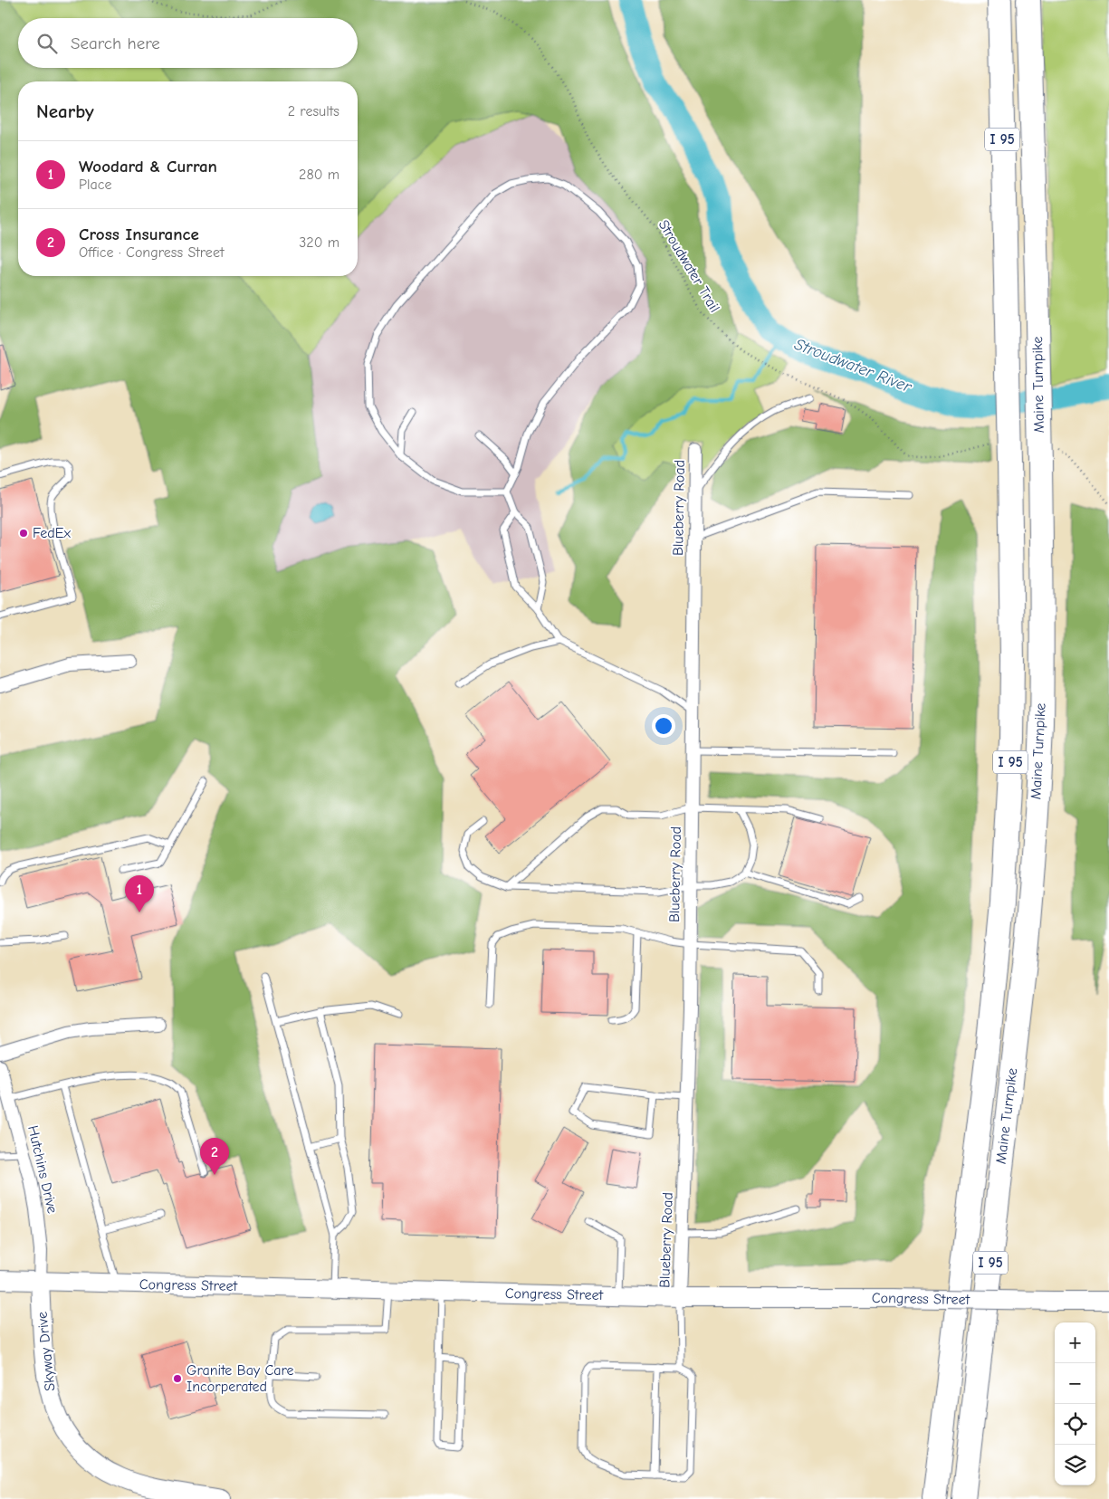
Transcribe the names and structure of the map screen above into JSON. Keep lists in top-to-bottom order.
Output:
{
  "streets": {
    "highway": ["I 95", "Maine Turnpike"],
    "main road": ["Congress Street", "Skyway Drive"],
    "street": ["Blueberry Road", "Hutchins Drive"],
    "path": ["Stroudwater Trail"]
  },
  "crossings": [
    ["Blueberry Road", "Congress Street"],
    ["Hutchins Drive", "Congress Street"],
    ["Hutchins Drive", "Skyway Drive"],
    ["Congress Street", "Skyway Drive"]
  ],
  "water": ["Stroudwater River"],
  "places": ["FedEx", "Granite Bay Care Incorperated"],
  "page": {
    "search": "Search here",
    "heading": ["Nearby", "2 results"],
    "list": [
      {
        "mark": "1",
        "name": "Woodard & Curran",
        "note": "Place",
        "value": "280 m"
      },
      {
        "mark": "2",
        "name": "Cross Insurance",
        "note": "Office · Congress Street",
        "value": "320 m"
      }
    ],
    "pins": ["1", "2"],
    "map_buttons": ["+", "−"]
  }
}
